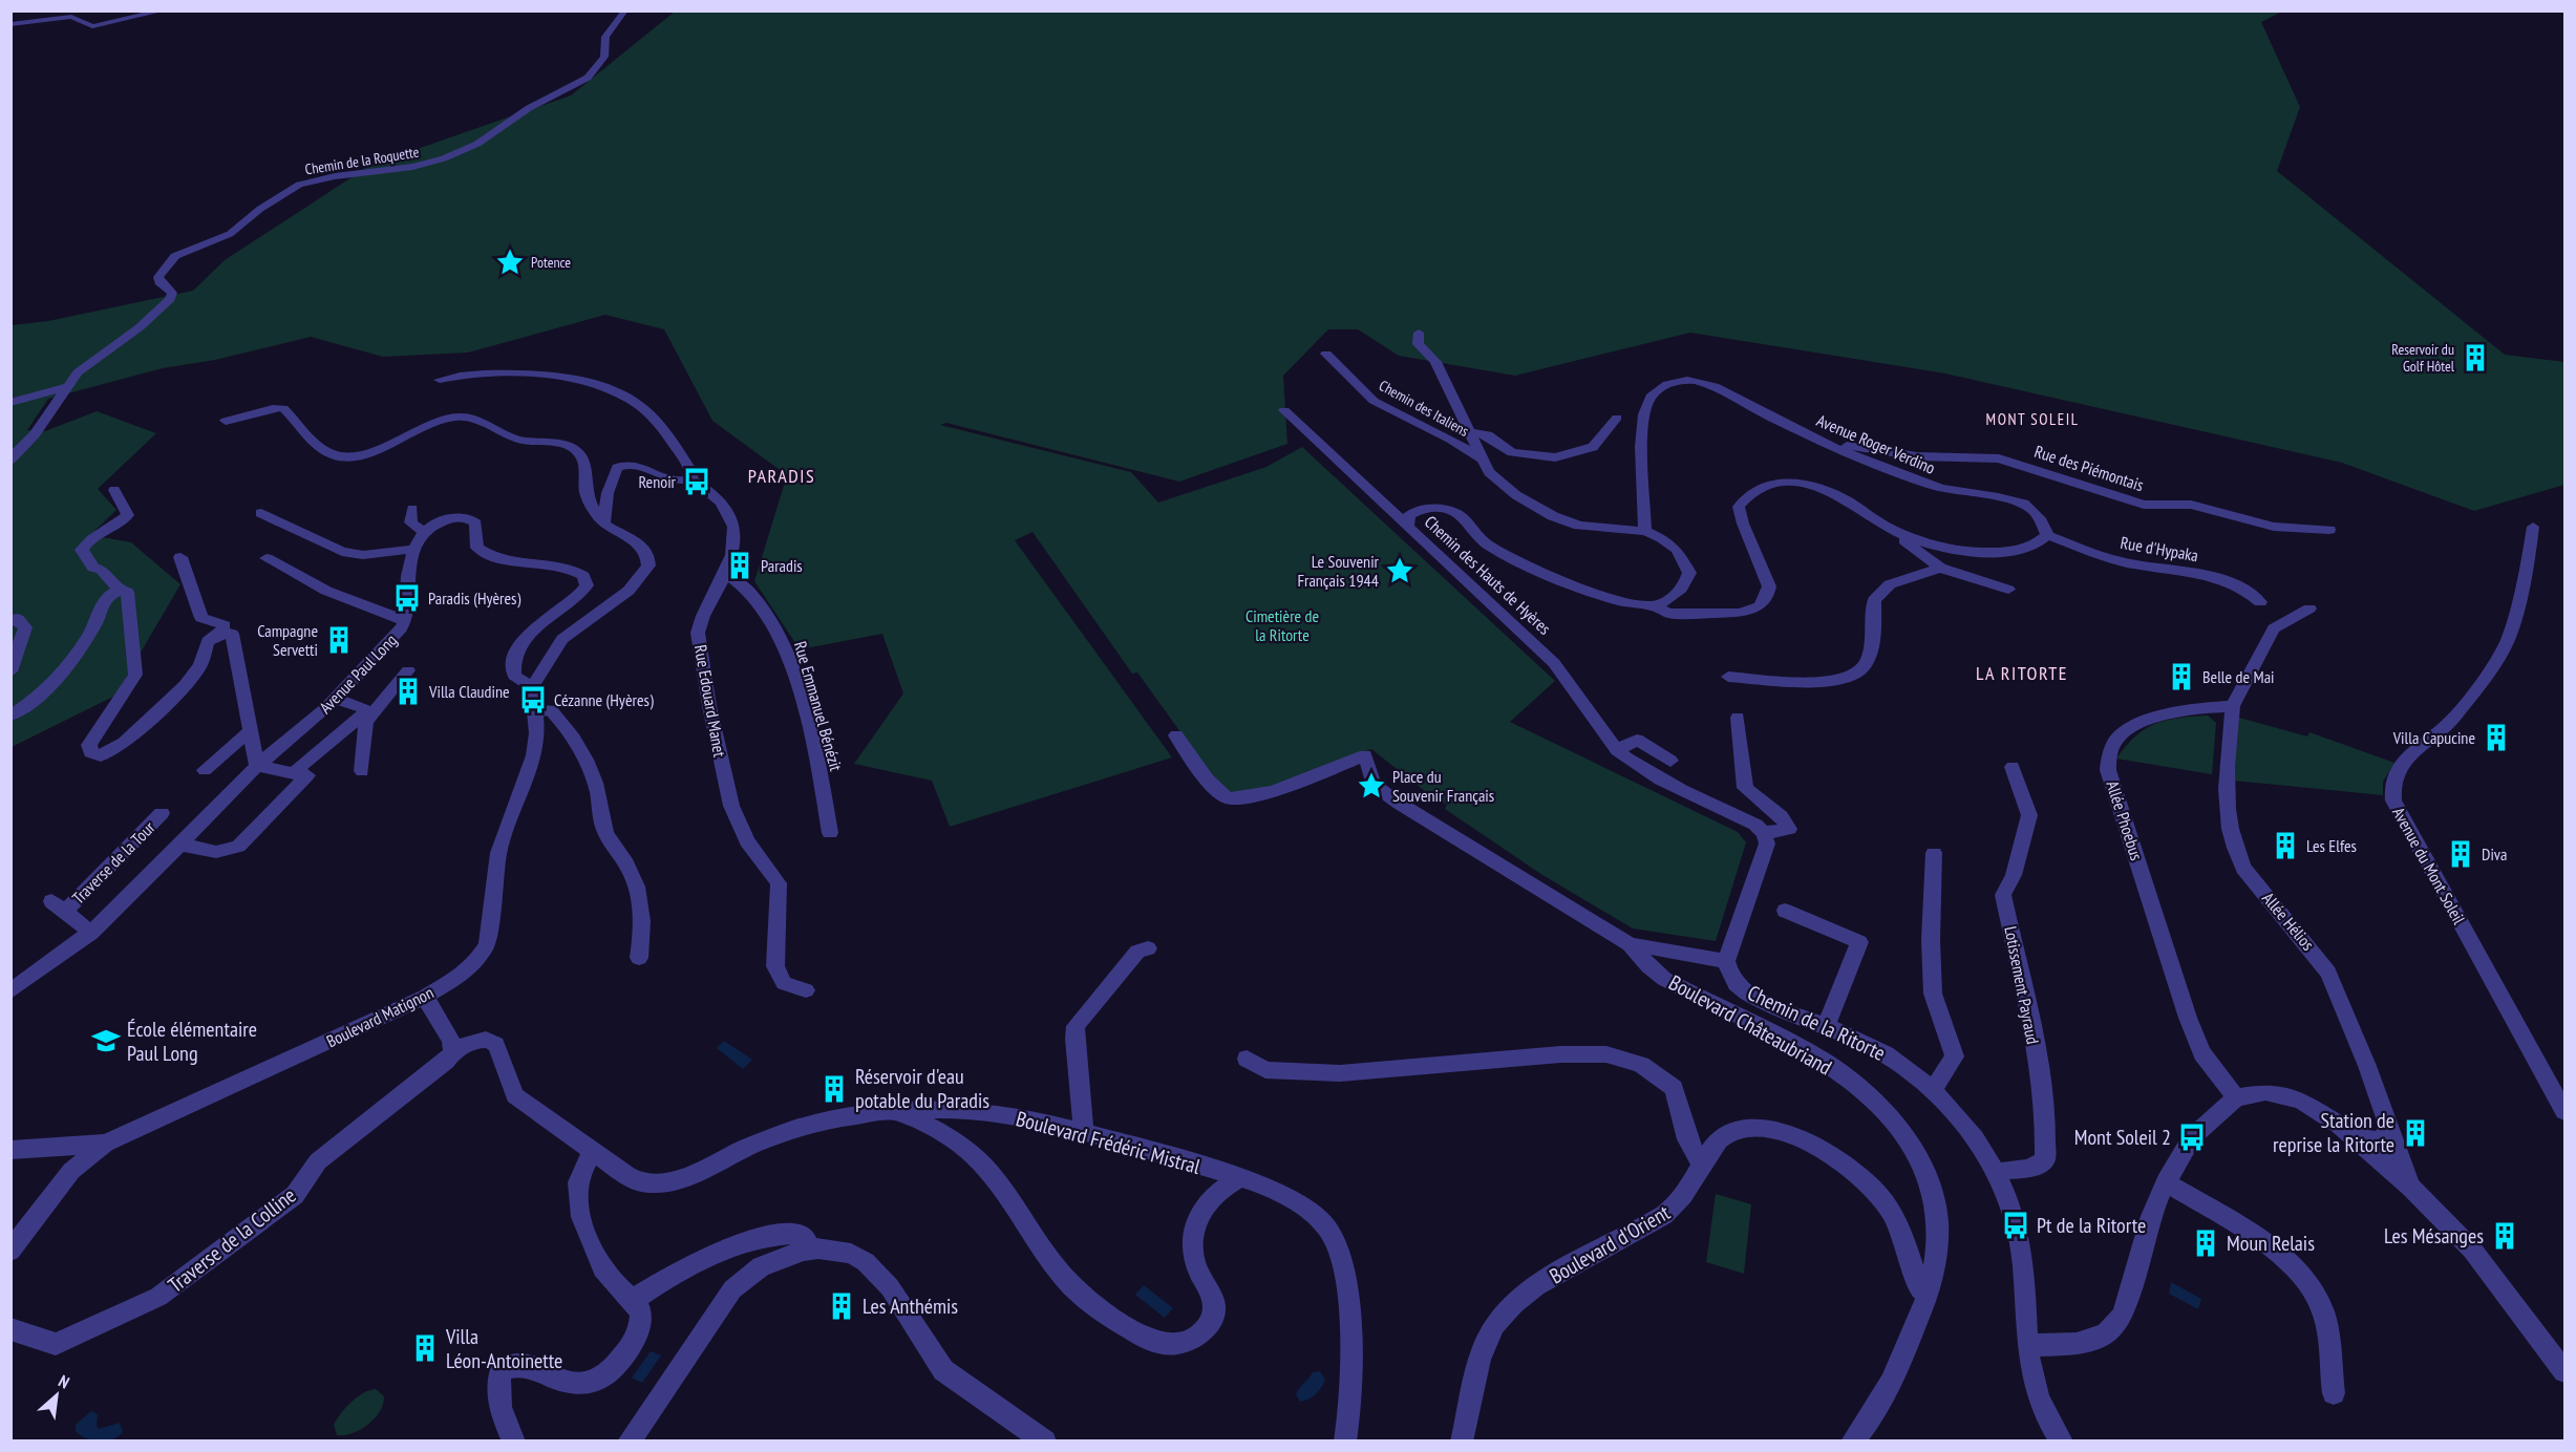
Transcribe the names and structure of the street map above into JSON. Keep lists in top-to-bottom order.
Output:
{
  "streets": {
    "street": [
      "Chemin de la Roquette",
      "Chemin des Italiens",
      "Avenue Roger Verdino",
      "Rue des Piémontais",
      "Rue d'Hypaka",
      "Chemin des Hauts de Hyères",
      "Avenue Paul Long",
      "Rue Edouard Manet",
      "Rue Emmanuel Bénézit",
      "Allée Phoebus",
      "Traverse de la Tour",
      "Avenue du Mont Soleil",
      "Allée Hélios",
      "Lotissement Payraud",
      "Boulevard Matignon",
      "Chemin de la Ritorte",
      "Boulevard Châteaubriand",
      "Boulevard Frédéric Mistral",
      "Traverse de la Colline",
      "Boulevard d'Orient"
    ]
  },
  "crossings": [
    ["Avenue Roger Verdino", "Rue des Piémontais"],
    ["Avenue Roger Verdino", "Rue d'Hypaka"],
    ["Avenue Paul Long", "Traverse de la Tour"],
    ["Rue Edouard Manet", "Rue Emmanuel Bénézit"],
    ["Allée Phoebus", "Allée Hélios"],
    ["Lotissement Payraud", "Chemin de la Ritorte"],
    ["Boulevard Châteaubriand", "Boulevard d'Orient"],
    ["Boulevard Frédéric Mistral", "Traverse de la Colline"]
  ],
  "districts": ["MONT SOLEIL", "PARADIS", "LA RITORTE"],
  "parks": ["Cimetière de la Ritorte"],
  "places": {
    "place": ["Potence", "Le Souvenir Français 1944", "Place du Souvenir Français"],
    "building": [
      "Reservoir du Golf Hôtel",
      "Paradis",
      "Campagne Servetti",
      "Belle de Mai",
      "Villa Claudine",
      "Villa Capucine",
      "Les Elfes",
      "Diva",
      "Réservoir d'eau potable du Paradis",
      "Station de reprise la Ritorte",
      "Les Mésanges",
      "Moun Relais",
      "Les Anthémis",
      "Villa Léon-Antoinette"
    ],
    "bus stop": [
      "Renoir",
      "Paradis (Hyères)",
      "Cézanne (Hyères)",
      "Mont Soleil 2",
      "Pt de la Ritorte"
    ],
    "school or university": ["École élémentaire Paul Long"]
  },
  "north": "top right"
}
